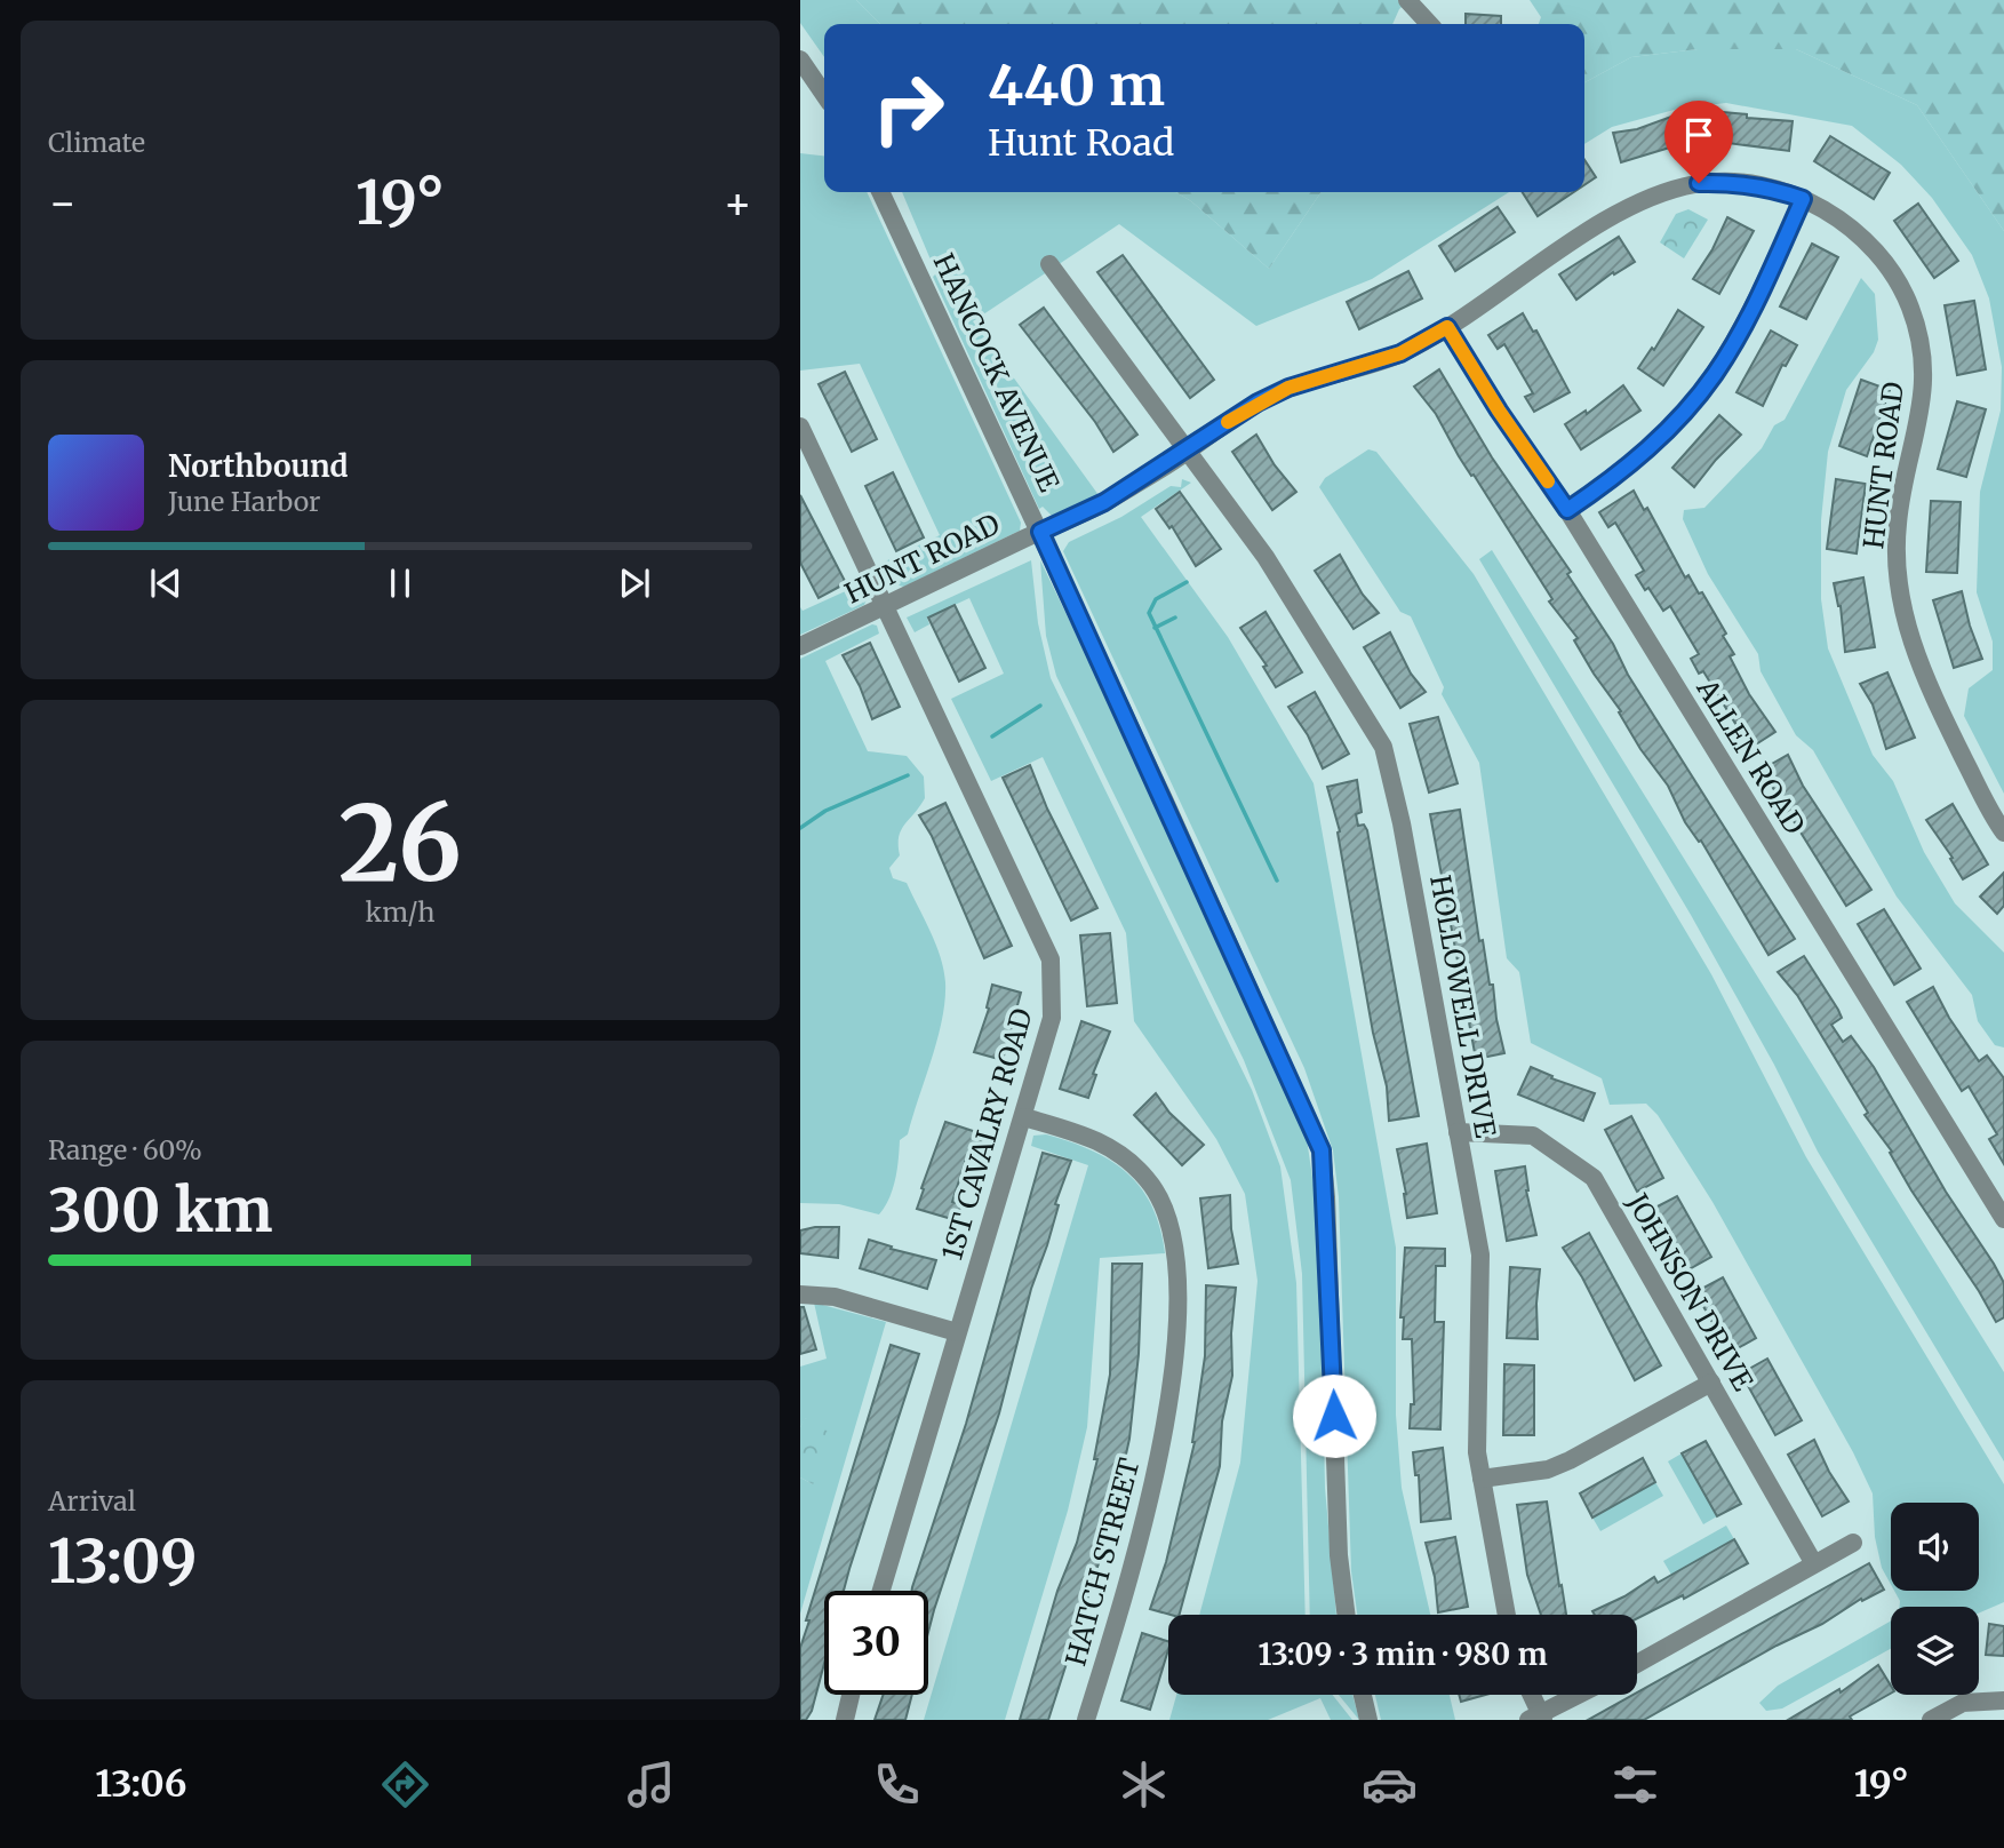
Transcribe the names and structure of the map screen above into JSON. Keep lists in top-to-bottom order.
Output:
{
  "streets": {
    "street": [
      "HANCOCK AVENUE",
      "HUNT ROAD",
      "ALLEN ROAD",
      "HOLLOWELL DRIVE",
      "1ST CAVALRY ROAD",
      "JOHNSON DRIVE",
      "HATCH STREET"
    ]
  },
  "crossings": [
    ["HANCOCK AVENUE", "HUNT ROAD"],
    ["HUNT ROAD", "ALLEN ROAD"],
    ["HUNT ROAD", "HOLLOWELL DRIVE"],
    ["HUNT ROAD", "1ST CAVALRY ROAD"],
    ["HOLLOWELL DRIVE", "JOHNSON DRIVE"],
    ["1ST CAVALRY ROAD", "HATCH STREET"]
  ],
  "page": {
    "tile": [
      "Climate",
      ["26", "km/h"],
      ["Range · 60%", "300 km"],
      ["Arrival", "13:09"]
    ],
    "turn": ["440 m", "Hunt Road"],
    "heat": ["−", "19°", "+"],
    "song": ["Northbound", "June Harbor"],
    "limit": "30",
    "trip": "13:09 · 3 min · 980 m",
    "tabs": ["13:06", "19°"]
  }
}
